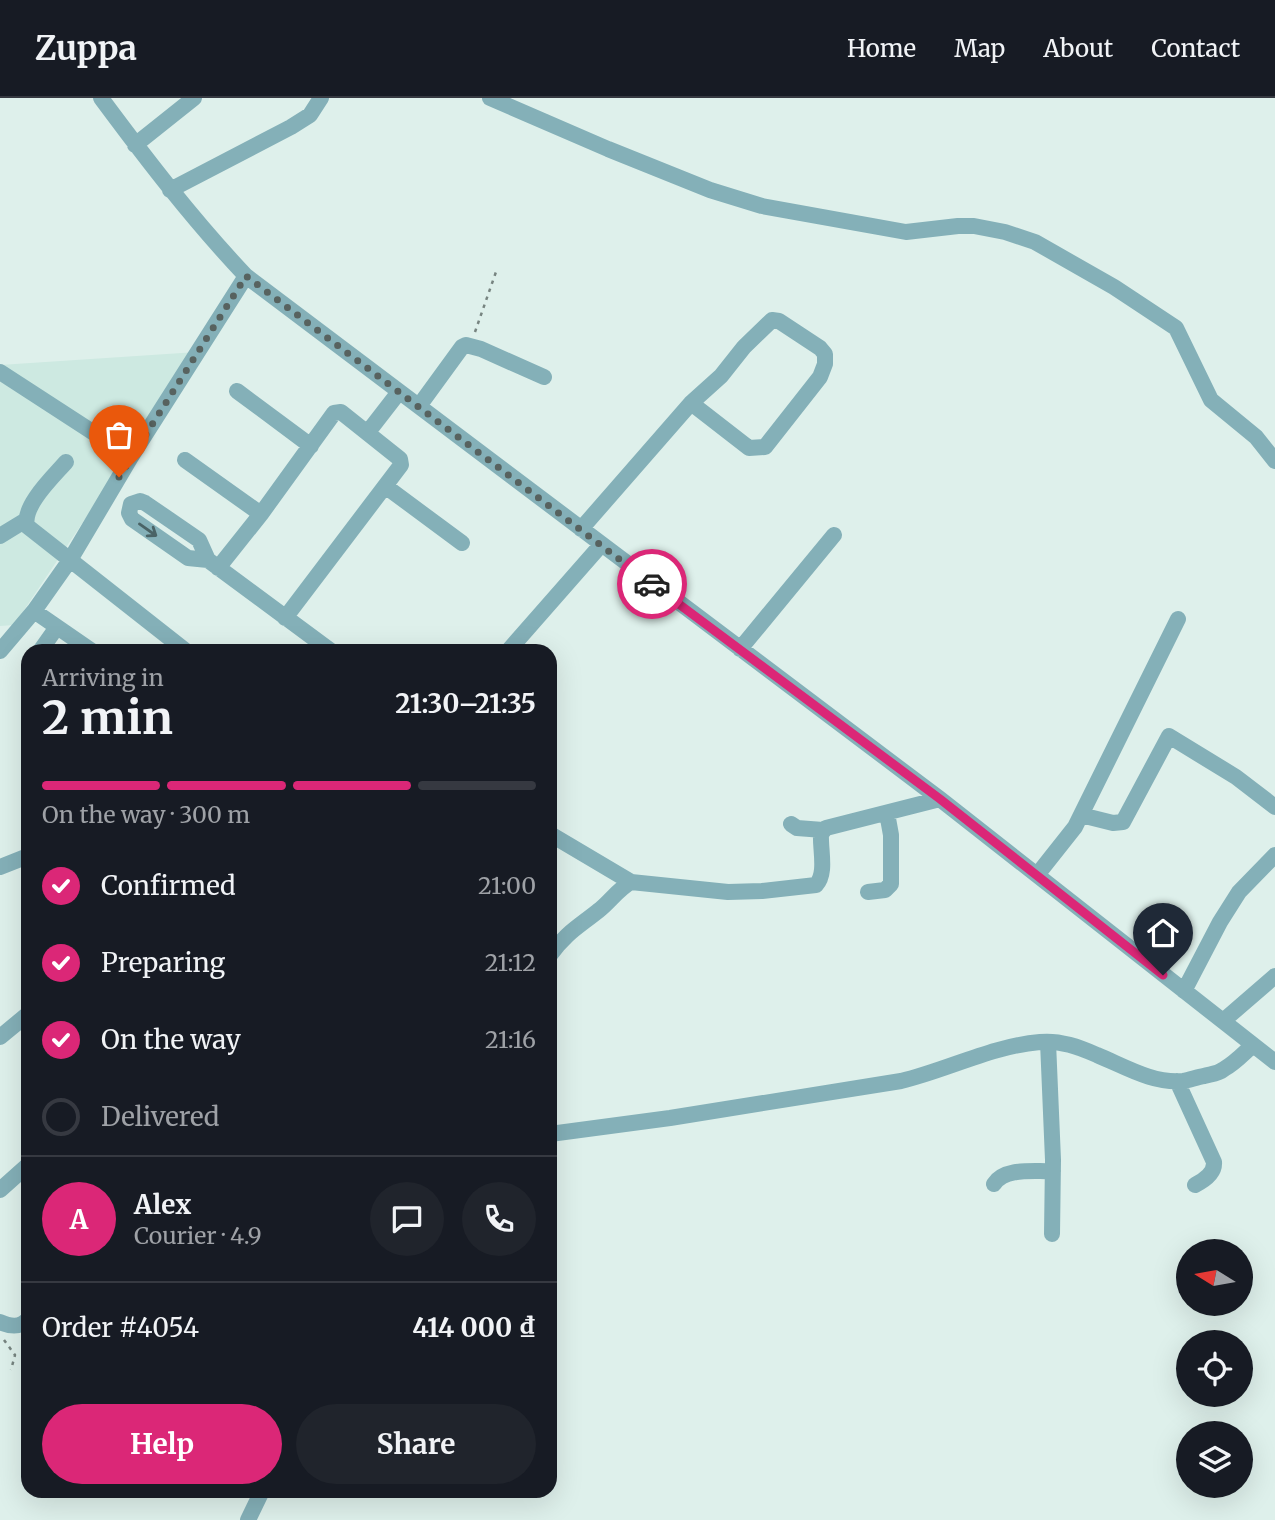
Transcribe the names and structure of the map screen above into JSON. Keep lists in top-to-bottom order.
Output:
{
  "north": "left",
  "page": {
    "header": "Zuppa",
    "nav": [
      "Home",
      "Map",
      "About",
      "Contact"
    ],
    "heading": ["2 min", "Arriving in", "21:30–21:35"],
    "panel": [
      "Alex",
      "Courier · 4.9",
      "Order #4054",
      "414 000 ₫"
    ],
    "bar": "On the way · 300 m",
    "list": [
      ["Confirmed", "21:00"],
      ["Preparing", "21:12"],
      ["On the way", "21:16"],
      "Delivered"
    ],
    "round": "A",
    "buttons": ["Help", "Share"]
  }
}
